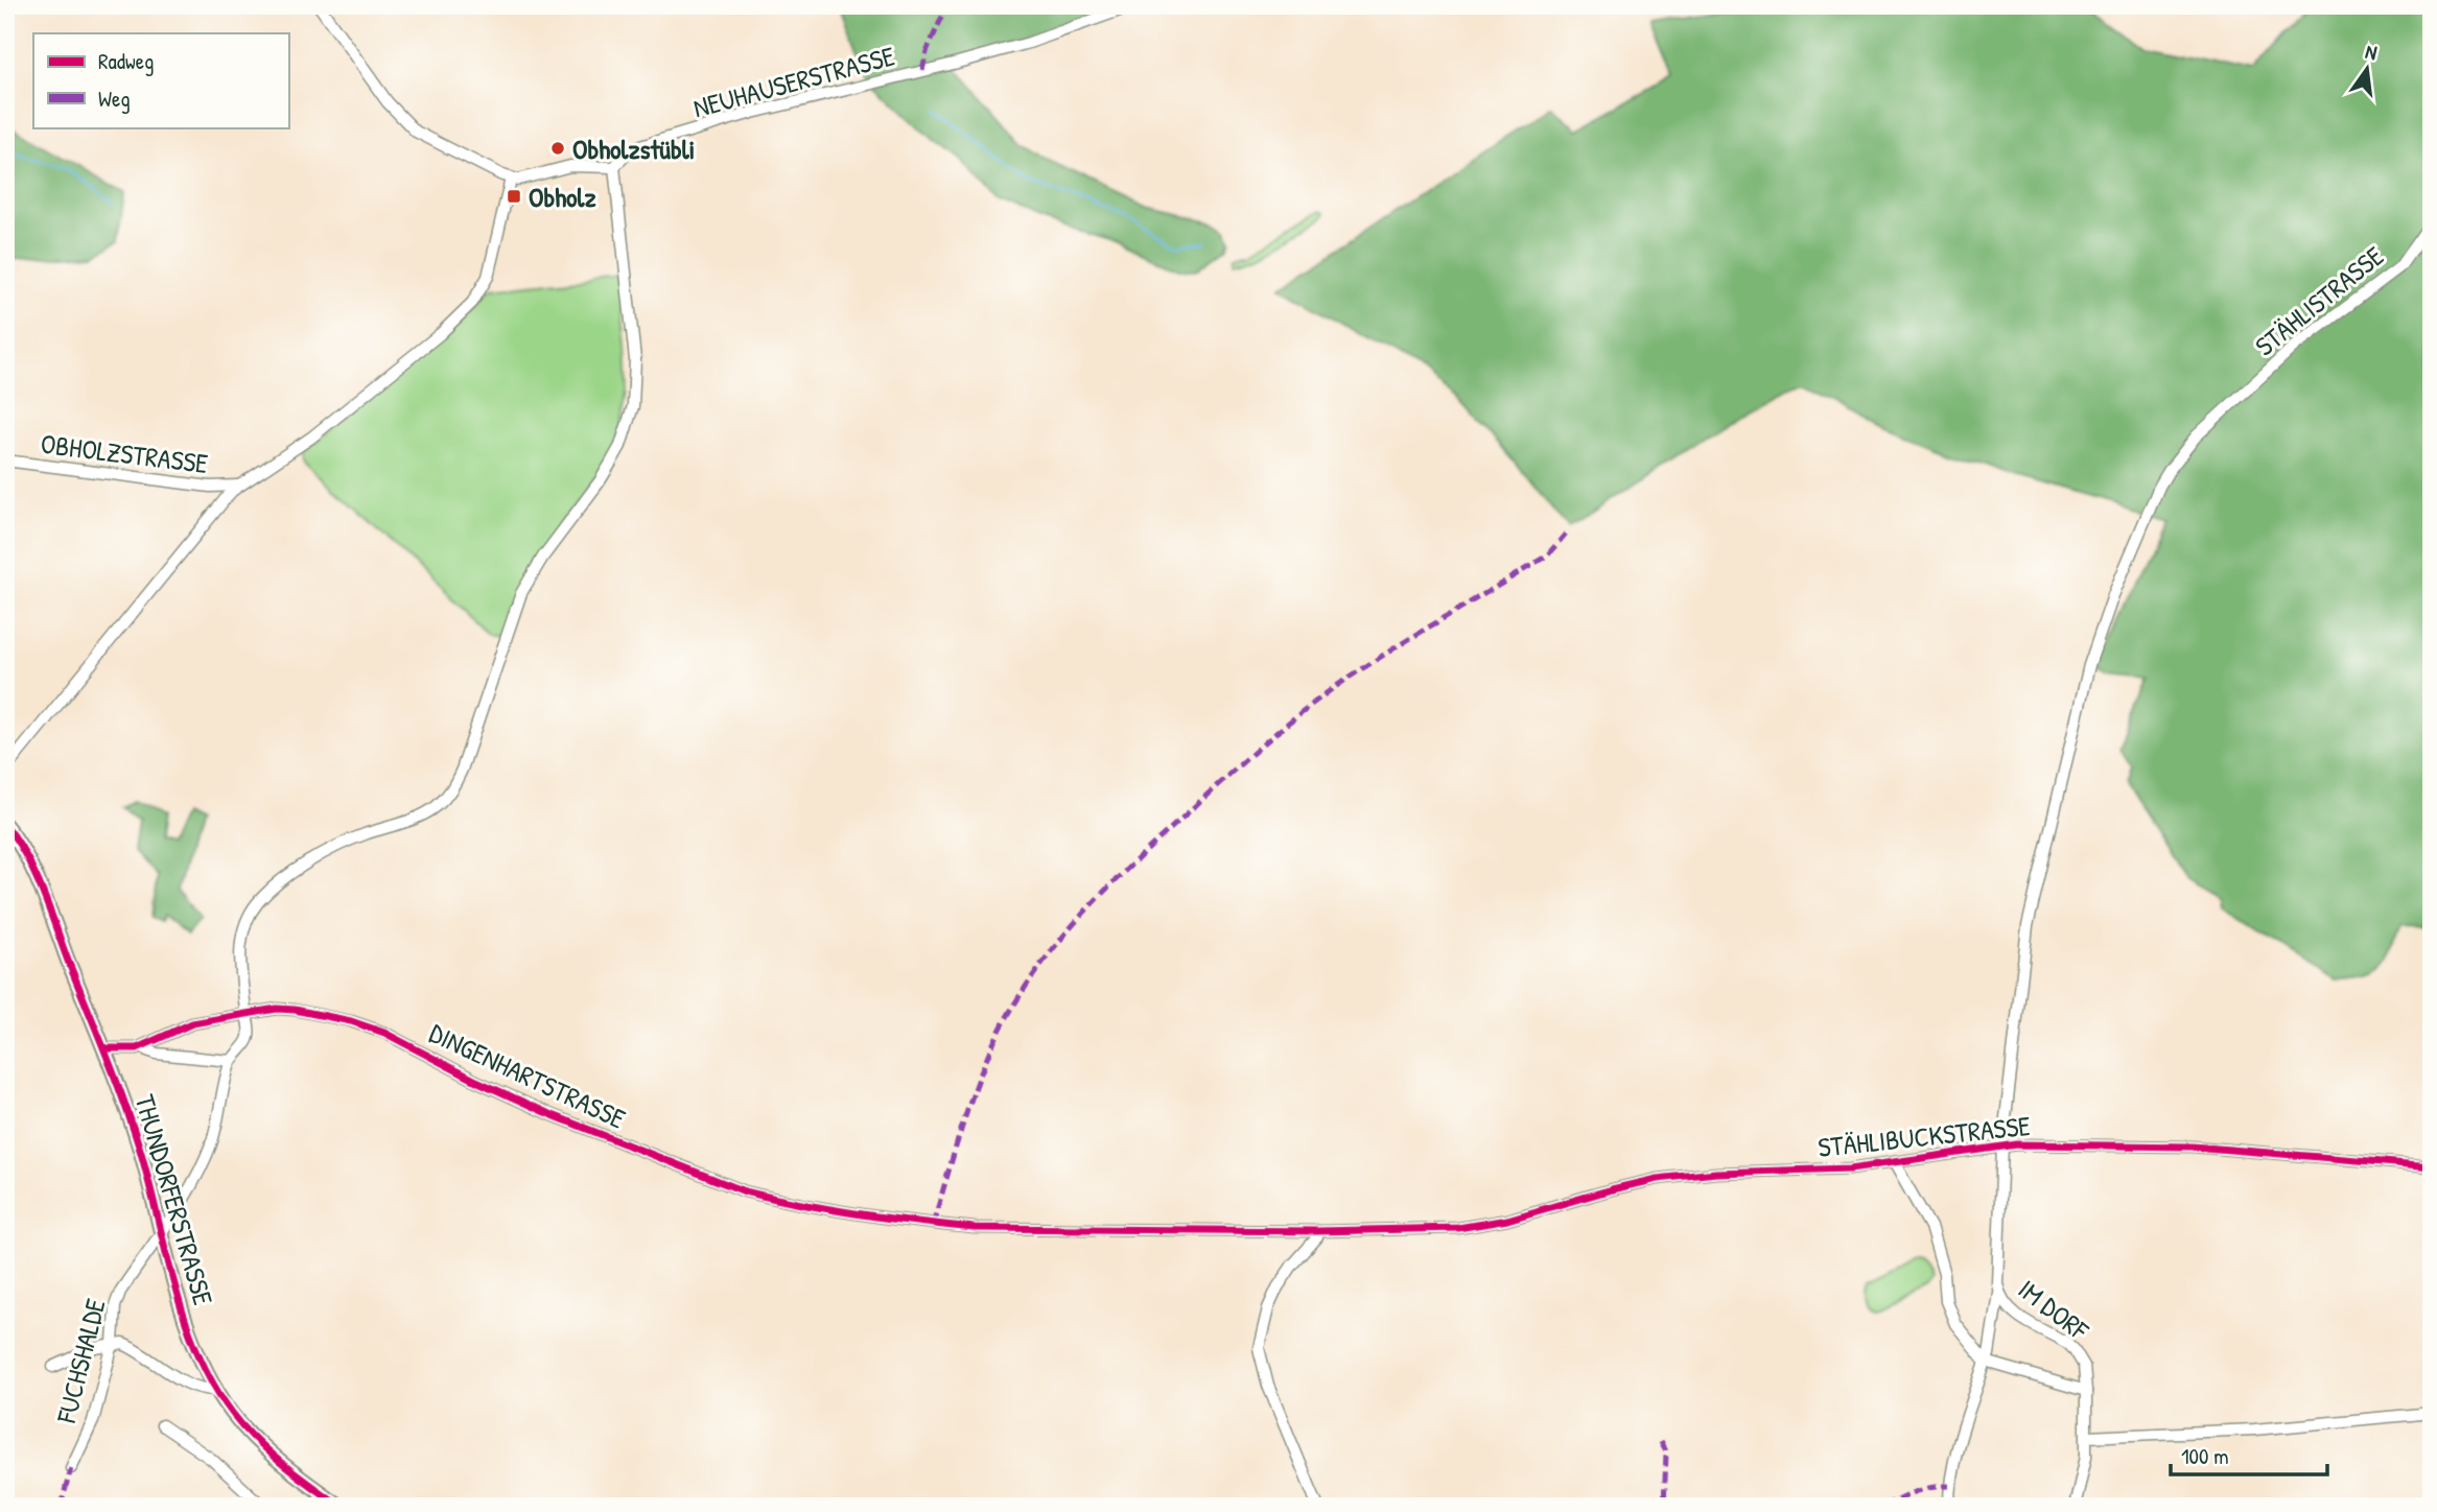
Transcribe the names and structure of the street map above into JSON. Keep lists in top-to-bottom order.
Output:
{
  "streets": {
    "street": [
      "NEUHAUSERSTRASSE",
      "STÄHLISTRASSE",
      "OBHOLZSTRASSE",
      "DINGENHARTSTRASSE",
      "STÄHLIBUCKSTRASSE",
      "THUNDORFERSTRASSE",
      "IM DORF",
      "FUCHSHALDE"
    ]
  },
  "crossings": [
    ["NEUHAUSERSTRASSE", "FUCHSHALDE"],
    ["STÄHLISTRASSE", "STÄHLIBUCKSTRASSE"],
    ["STÄHLISTRASSE", "IM DORF"],
    ["DINGENHARTSTRASSE", "STÄHLIBUCKSTRASSE"],
    ["DINGENHARTSTRASSE", "THUNDORFERSTRASSE"],
    ["DINGENHARTSTRASSE", "FUCHSHALDE"],
    ["STÄHLIBUCKSTRASSE", "IM DORF"],
    ["THUNDORFERSTRASSE", "FUCHSHALDE"]
  ],
  "places": {
    "other": ["Obholzstübli"],
    "transit": ["Obholz"]
  },
  "legend": ["Radweg", "Weg"],
  "scale_bar": "100 m",
  "north": "top"
}
